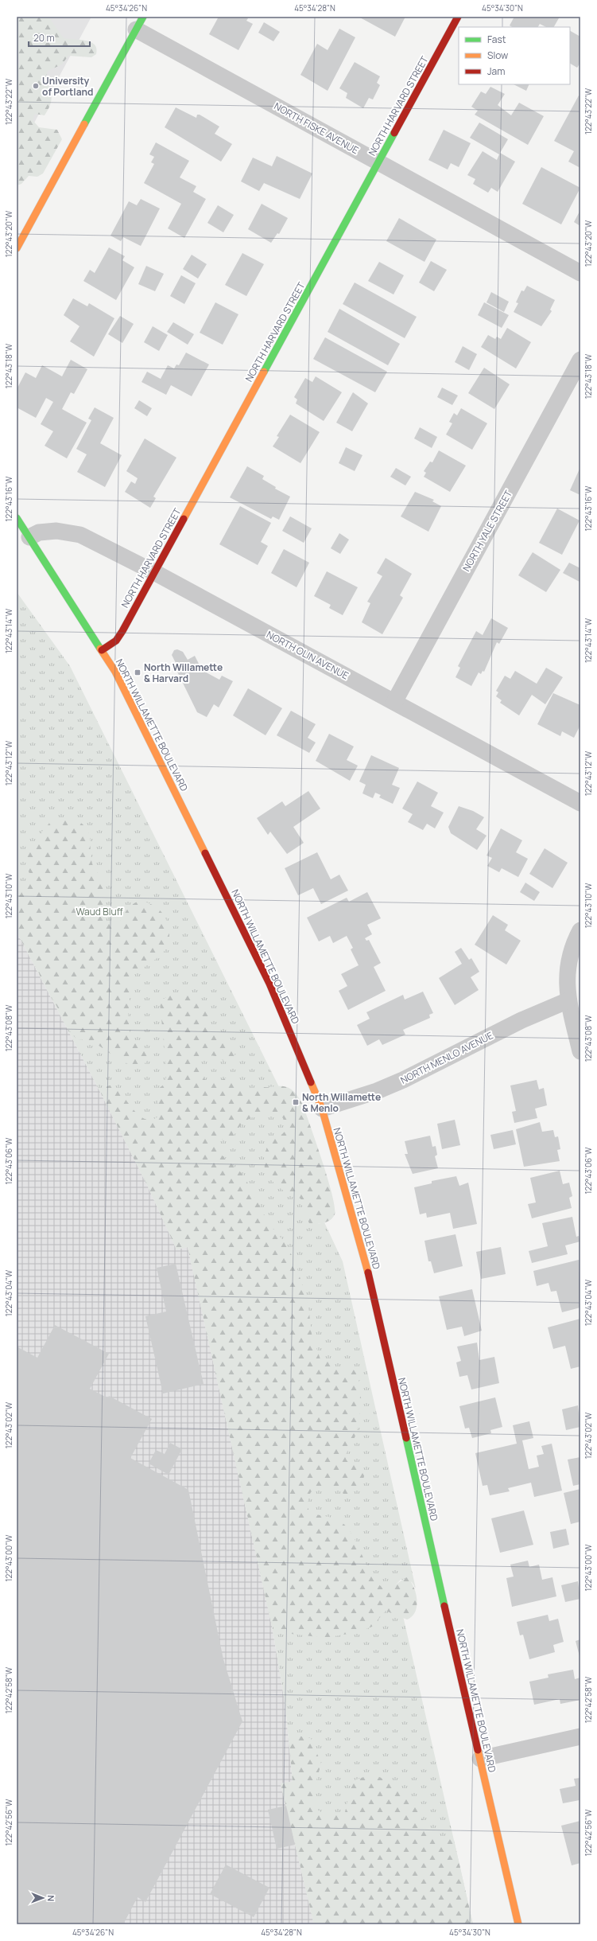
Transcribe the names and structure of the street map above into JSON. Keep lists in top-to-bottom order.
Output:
{
  "streets": {
    "main road": ["NORTH HARVARD STREET", "NORTH WILLAMETTE BOULEVARD"],
    "street": [
      "NORTH FISKE AVENUE",
      "NORTH YALE STREET",
      "NORTH OLIN AVENUE",
      "NORTH MENLO AVENUE"
    ]
  },
  "crossings": [
    ["NORTH HARVARD STREET", "NORTH FISKE AVENUE"],
    ["NORTH HARVARD STREET", "NORTH OLIN AVENUE"],
    ["NORTH HARVARD STREET", "NORTH WILLAMETTE BOULEVARD"],
    ["NORTH YALE STREET", "NORTH OLIN AVENUE"],
    ["NORTH OLIN AVENUE", "NORTH WILLAMETTE BOULEVARD"],
    ["NORTH WILLAMETTE BOULEVARD", "NORTH MENLO AVENUE"]
  ],
  "parks": ["Waud Bluff"],
  "places": {
    "other": ["University of Portland"],
    "transit": ["North Willamette & Harvard", "North Willamette & Menlo"]
  },
  "legend": ["Fast", "Slow", "Jam"],
  "scale_bar": "20 m",
  "north": "right",
  "coordinates": [
    "45°34'26\"N",
    "45°34'28\"N",
    "45°34'30\"N",
    "122°43'22\"W",
    "122°43'20\"W",
    "122°43'18\"W",
    "122°43'16\"W",
    "122°43'14\"W",
    "122°43'12\"W",
    "122°43'10\"W",
    "122°43'08\"W",
    "122°43'06\"W",
    "122°43'04\"W",
    "122°43'02\"W",
    "122°43'00\"W",
    "122°42'58\"W",
    "122°42'56\"W"
  ]
}
